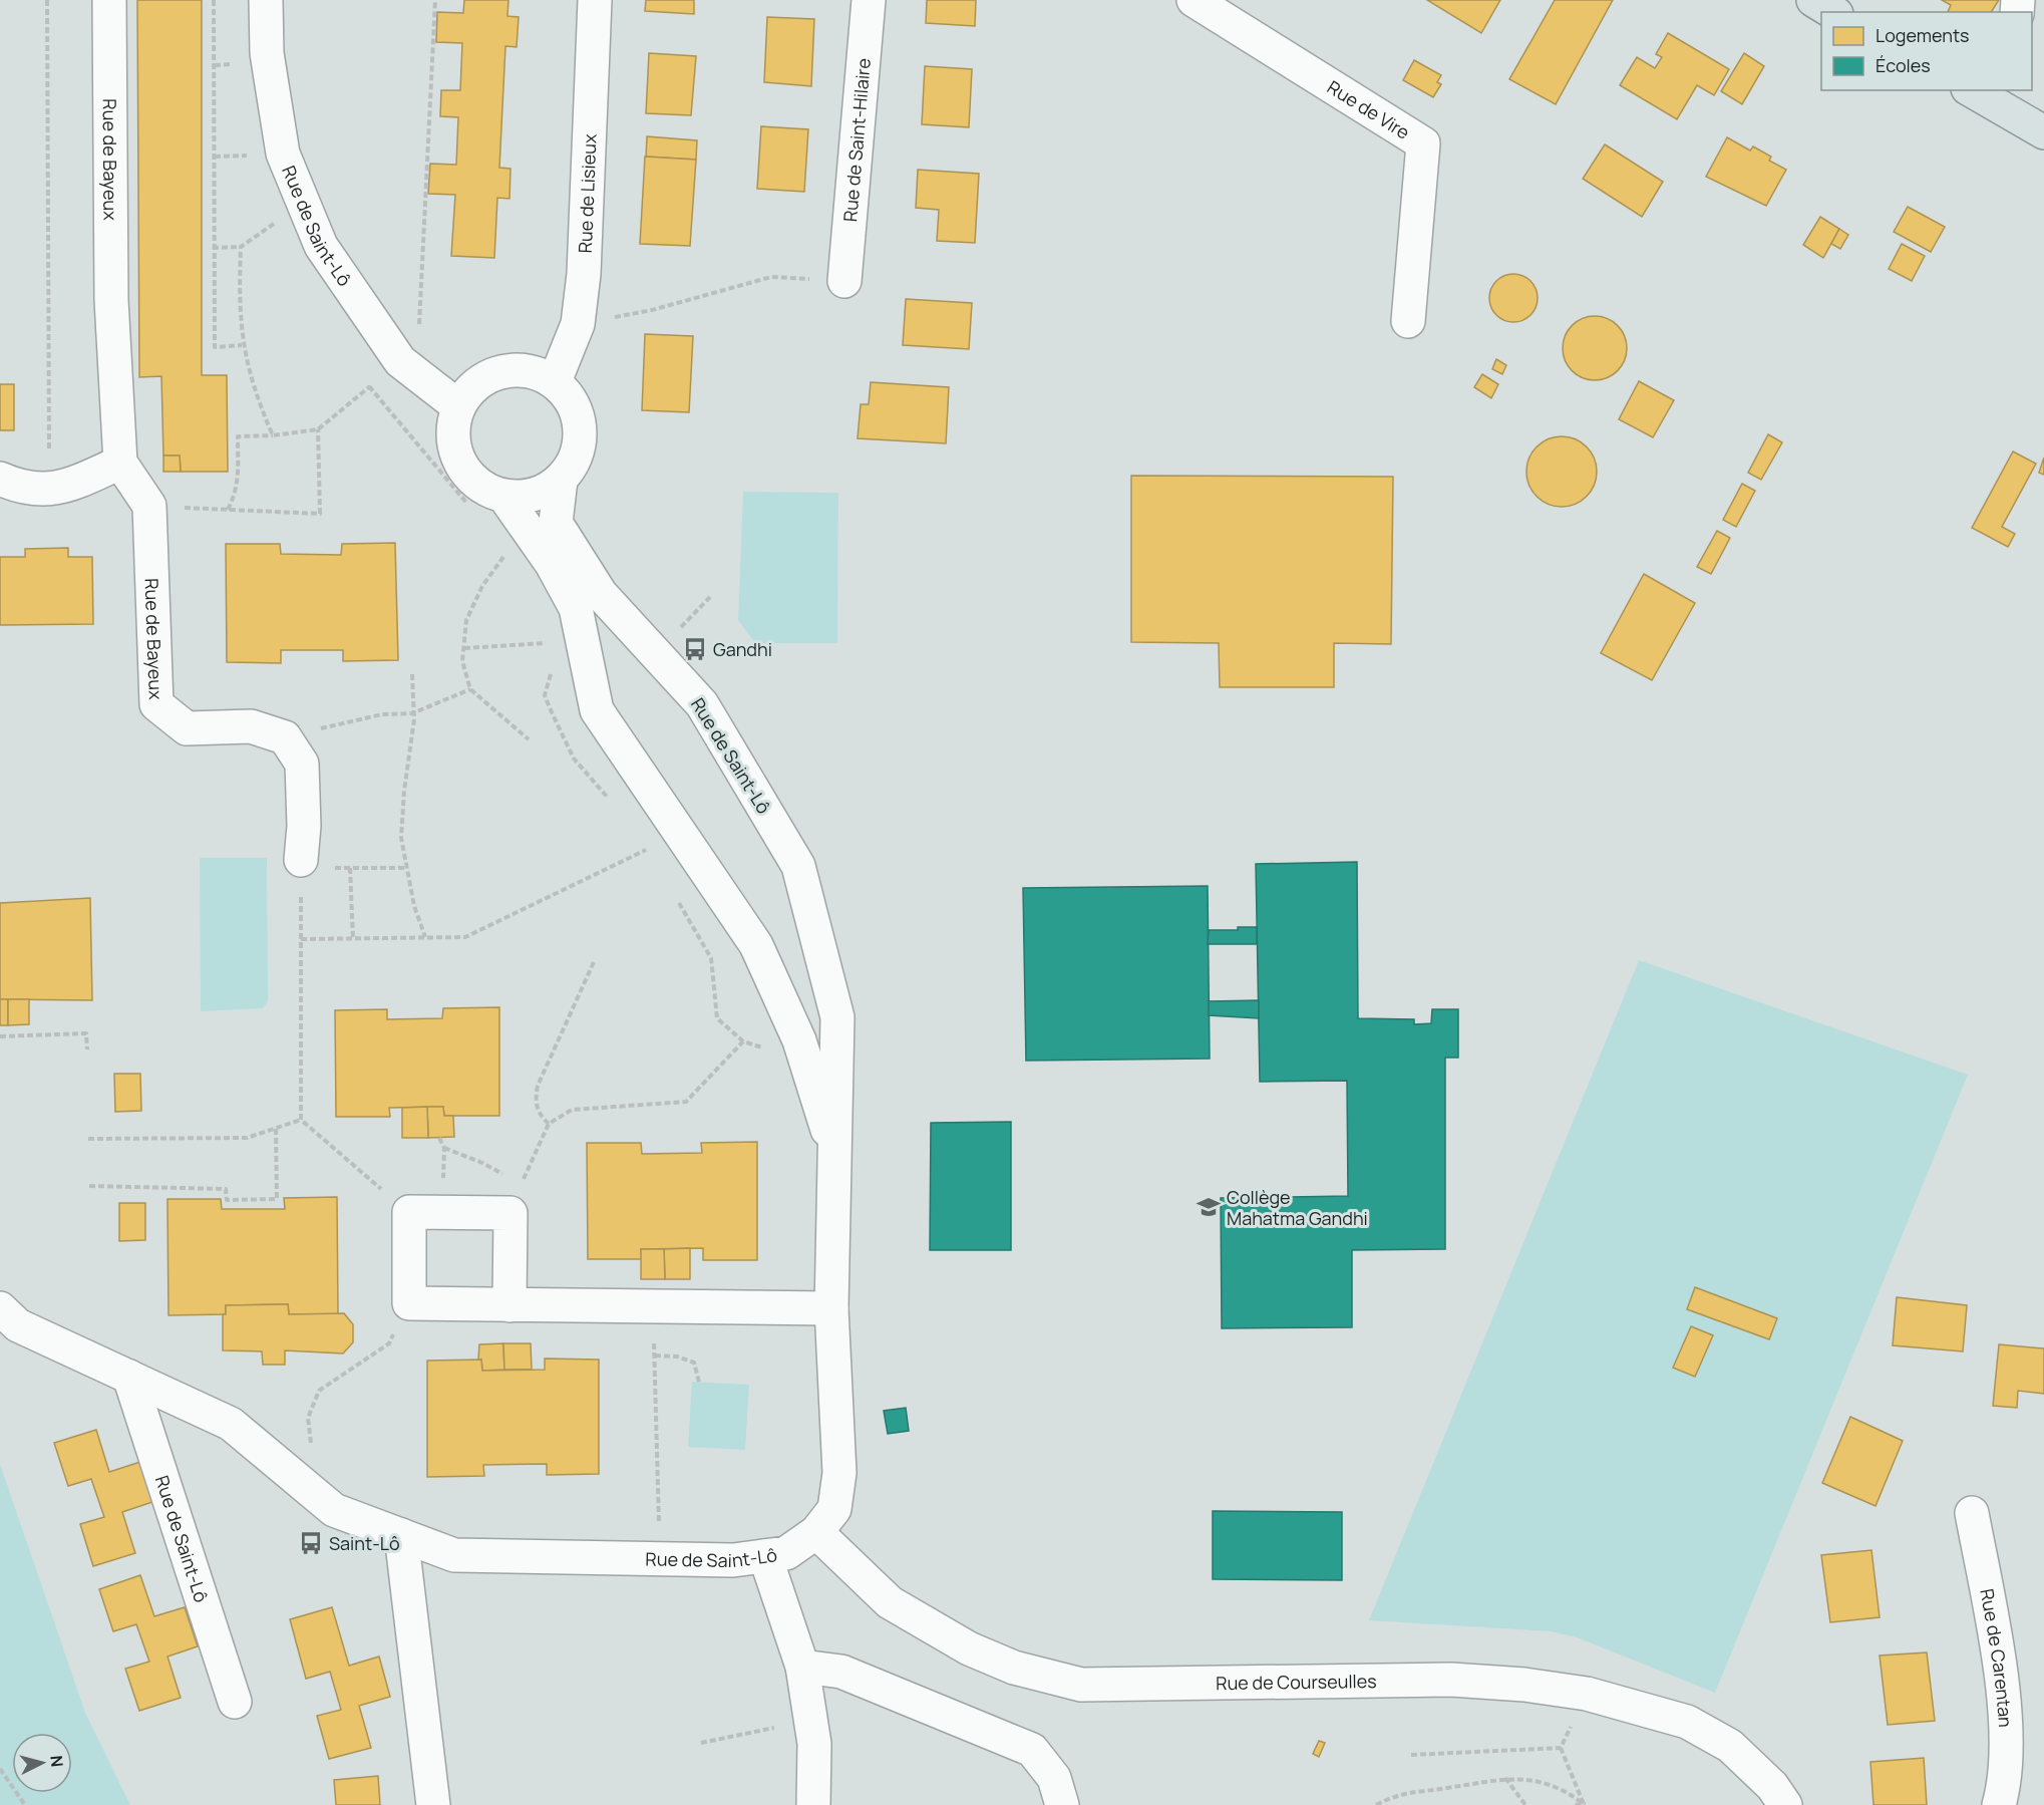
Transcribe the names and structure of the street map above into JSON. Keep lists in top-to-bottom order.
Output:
{
  "streets": {
    "street": [
      "Rue de Vire",
      "Rue de Saint-Hilaire",
      "Rue de Bayeux",
      "Rue de Lisieux",
      "Rue de Saint-Lô",
      "Rue de Carentan",
      "Rue de Courseulles"
    ]
  },
  "crossings": [
    ["Rue de Lisieux", "Rue de Saint-Lô"],
    ["Rue de Saint-Lô", "Rue de Courseulles"]
  ],
  "places": {
    "bus stop": ["Gandhi", "Saint-Lô"],
    "school or university": ["Collège Mahatma Gandhi"]
  },
  "legend": ["Logements", "Écoles"],
  "north": "right"
}
